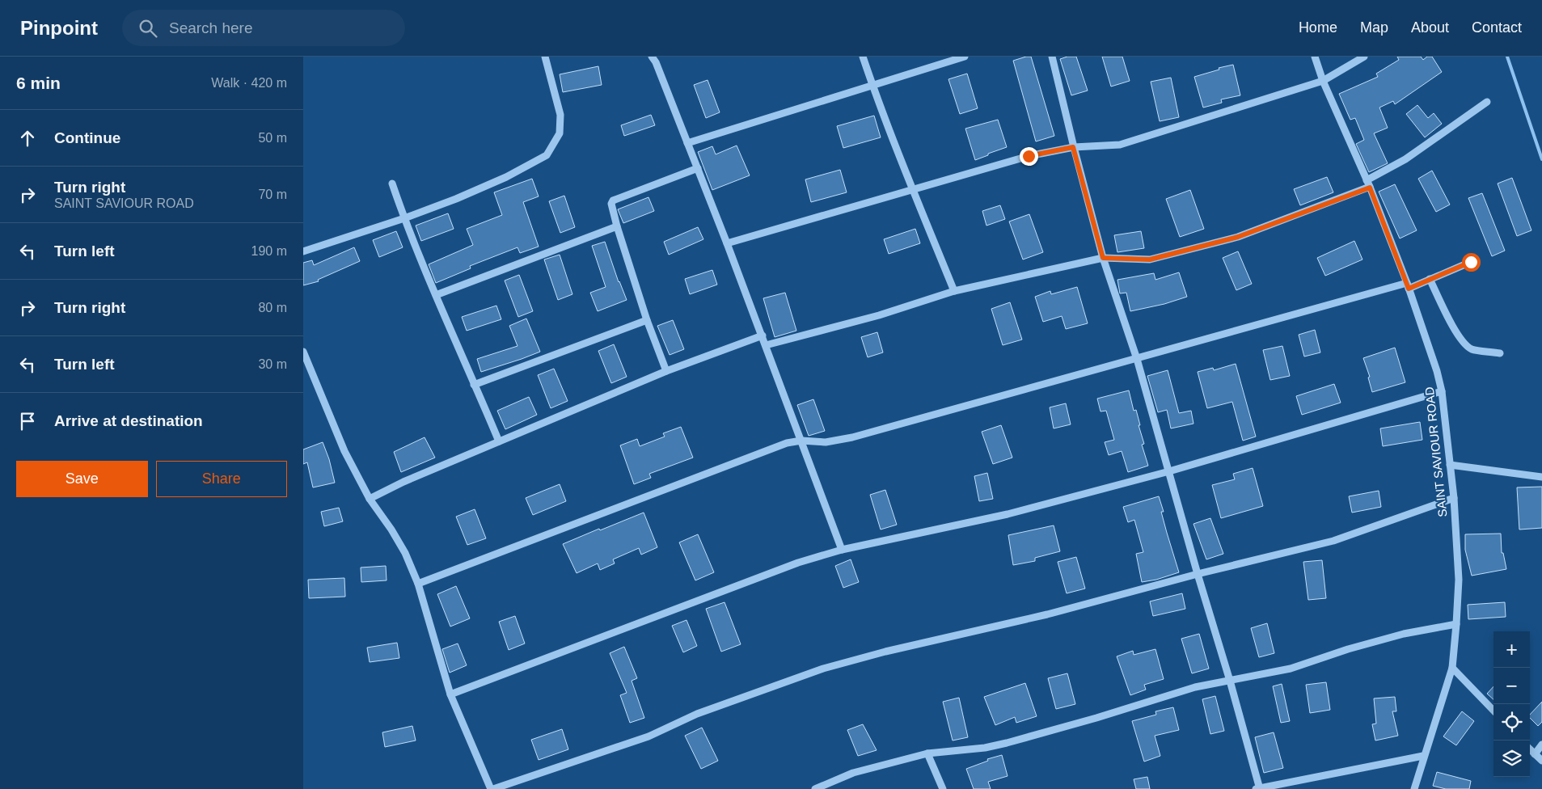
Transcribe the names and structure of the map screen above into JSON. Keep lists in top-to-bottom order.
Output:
{
  "streets": {
    "street": ["SAINT SAVIOUR ROAD"]
  },
  "page": {
    "header": "Pinpoint",
    "search": "Search here",
    "nav": [
      "Home",
      "Map",
      "About",
      "Contact"
    ],
    "heading": ["6 min", "Walk · 420 m"],
    "list": [
      ["Continue", "50 m"],
      ["Turn right", "SAINT SAVIOUR ROAD", "70 m"],
      ["Turn left", "190 m"],
      ["Turn right", "80 m"],
      ["Turn left", "30 m"],
      "Arrive at destination"
    ],
    "buttons": ["Save", "Share"],
    "map_buttons": ["+", "−"]
  }
}
